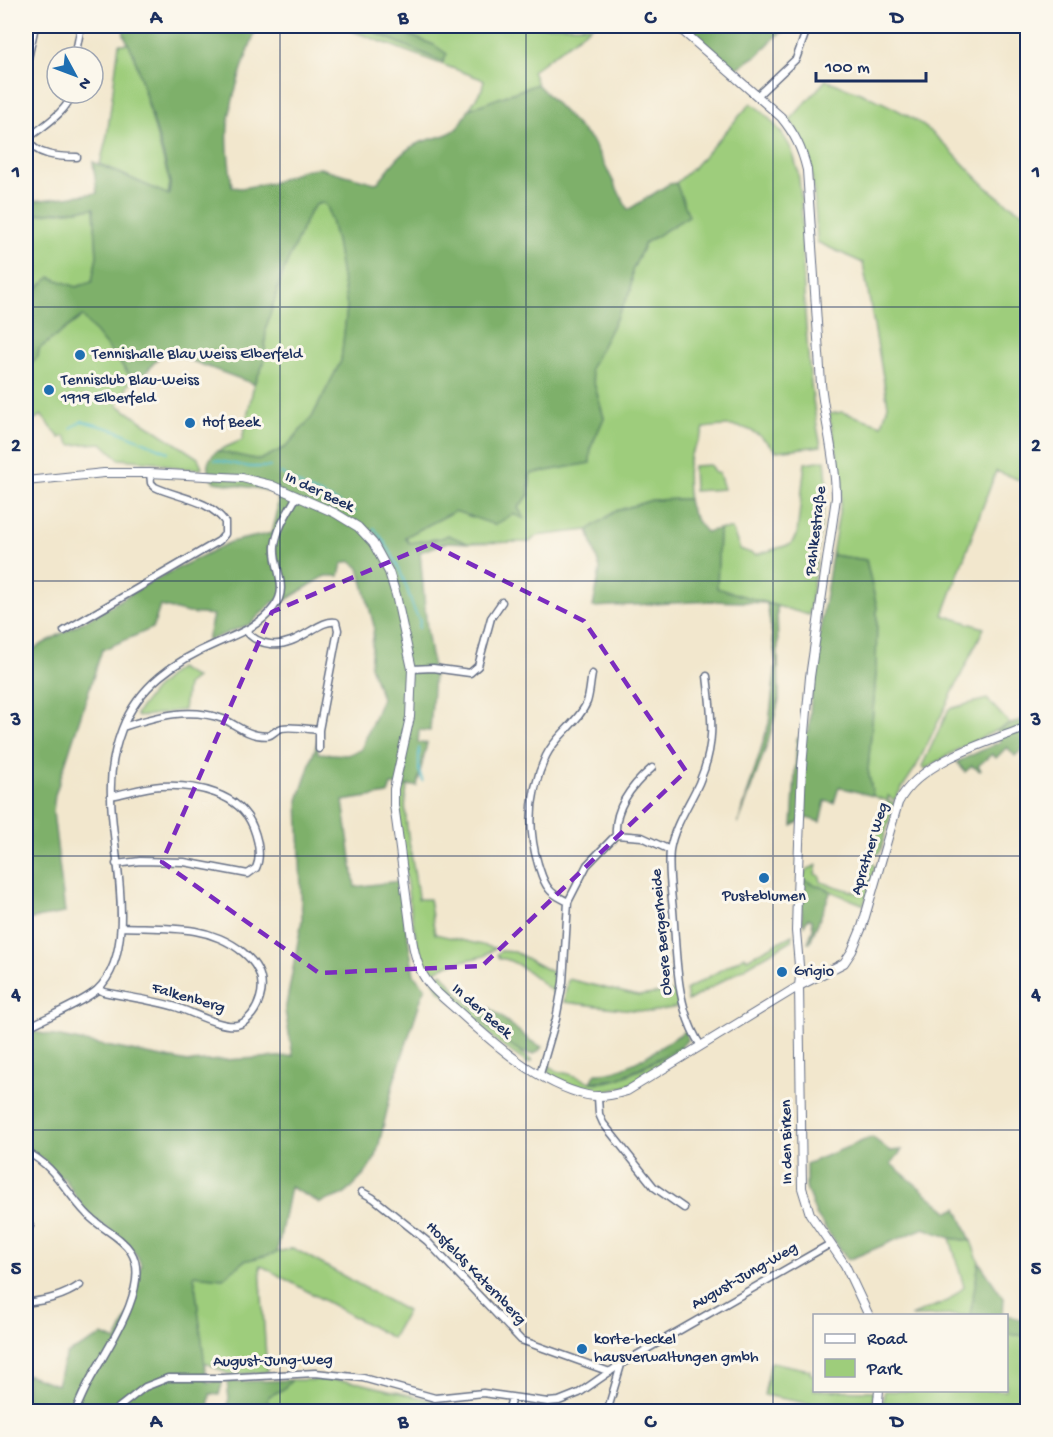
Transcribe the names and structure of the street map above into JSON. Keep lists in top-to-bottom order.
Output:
{
  "streets": {
    "street": [
      "In der Beek",
      "Pahlkestraße",
      "Aprather Weg",
      "Obere Bergerheide",
      "Falkenberg",
      "In den Birken",
      "Hosfelds Katernberg",
      "August-Jung-Weg"
    ]
  },
  "crossings": [
    ["In der Beek", "Pahlkestraße"],
    ["In der Beek", "Aprather Weg"],
    ["In der Beek", "Obere Bergerheide"],
    ["In der Beek", "In den Birken"],
    ["Pahlkestraße", "Aprather Weg"],
    ["Pahlkestraße", "In den Birken"],
    ["Aprather Weg", "In den Birken"],
    ["In den Birken", "August-Jung-Weg"],
    ["Hosfelds Katernberg", "August-Jung-Weg"]
  ],
  "places": [
    "Tennishalle Blau Weiss Elberfeld",
    "Tennisclub Blau-Weiss 1919 Elberfeld",
    "Hof Beek",
    "Pusteblumen",
    "Grigio",
    "korte-heckel hausverwaltungen gmbh"
  ],
  "legend": ["Road", "Park"],
  "scale_bar": "100 m",
  "north": "bottom right",
  "grid": {
    "columns": [
      "A",
      "B",
      "C",
      "D"
    ],
    "rows": [
      "1",
      "2",
      "3",
      "4",
      "5"
    ]
  }
}
